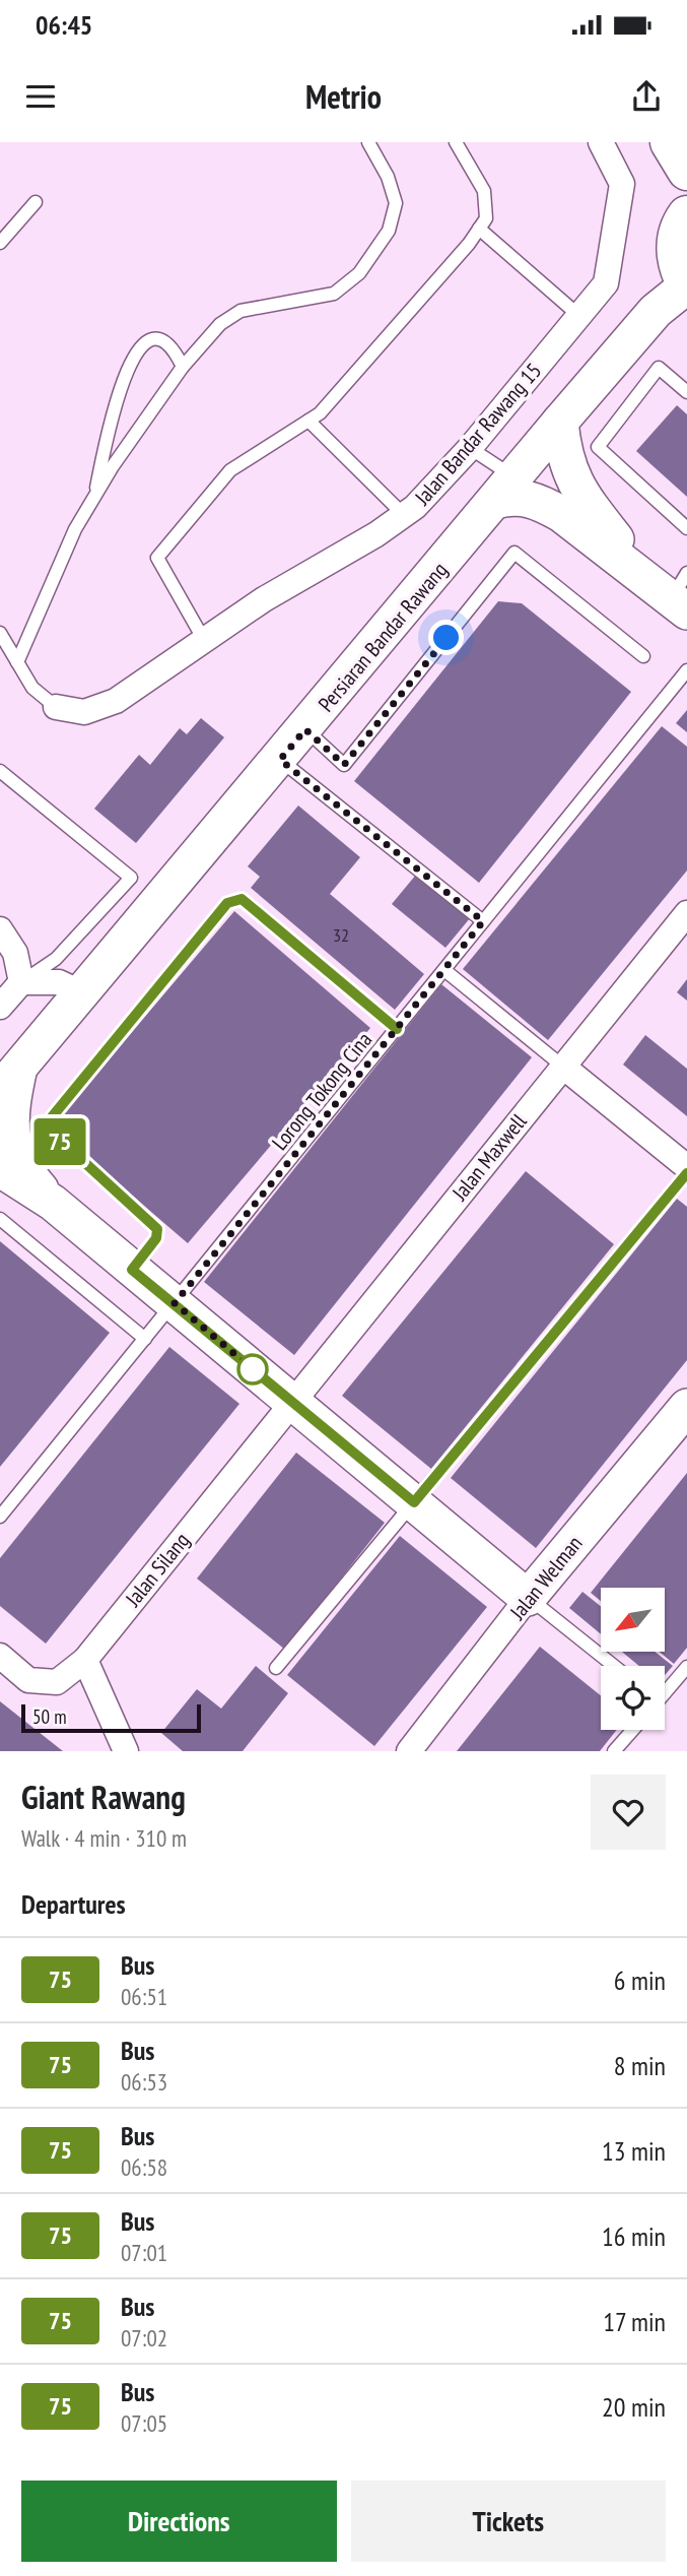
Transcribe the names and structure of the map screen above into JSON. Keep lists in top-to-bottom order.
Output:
{
  "streets": {
    "street": [
      "Jalan Bandar Rawang 15",
      "Persiaran Bandar Rawang",
      "Jalan Maxwell",
      "Jalan Silang",
      "Jalan Welman"
    ],
    "lane": ["Lorong Tokong Cina"]
  },
  "crossings": [
    ["Jalan Maxwell", "Jalan Silang"]
  ],
  "lines": ["bus line 75"],
  "house_numbers": ["32"],
  "scale_bar": "50 m",
  "north": "bottom left",
  "page": {
    "status": "06:45",
    "header": "Metrio",
    "on_map": "75",
    "scale": "50 m",
    "heading": [
      ["Giant Rawang", "Walk · 4 min · 310 m"],
      "Departures"
    ],
    "list": [
      {
        "mark": "75",
        "name": "Bus",
        "note": "06:51",
        "value": "6 min"
      },
      {
        "mark": "75",
        "name": "Bus",
        "note": "06:53",
        "value": "8 min"
      },
      {
        "mark": "75",
        "name": "Bus",
        "note": "06:58",
        "value": "13 min"
      },
      {
        "mark": "75",
        "name": "Bus",
        "note": "07:01",
        "value": "16 min"
      },
      {
        "mark": "75",
        "name": "Bus",
        "note": "07:02",
        "value": "17 min"
      },
      {
        "mark": "75",
        "name": "Bus",
        "note": "07:05",
        "value": "20 min"
      }
    ],
    "buttons": ["Directions", "Tickets"]
  }
}
